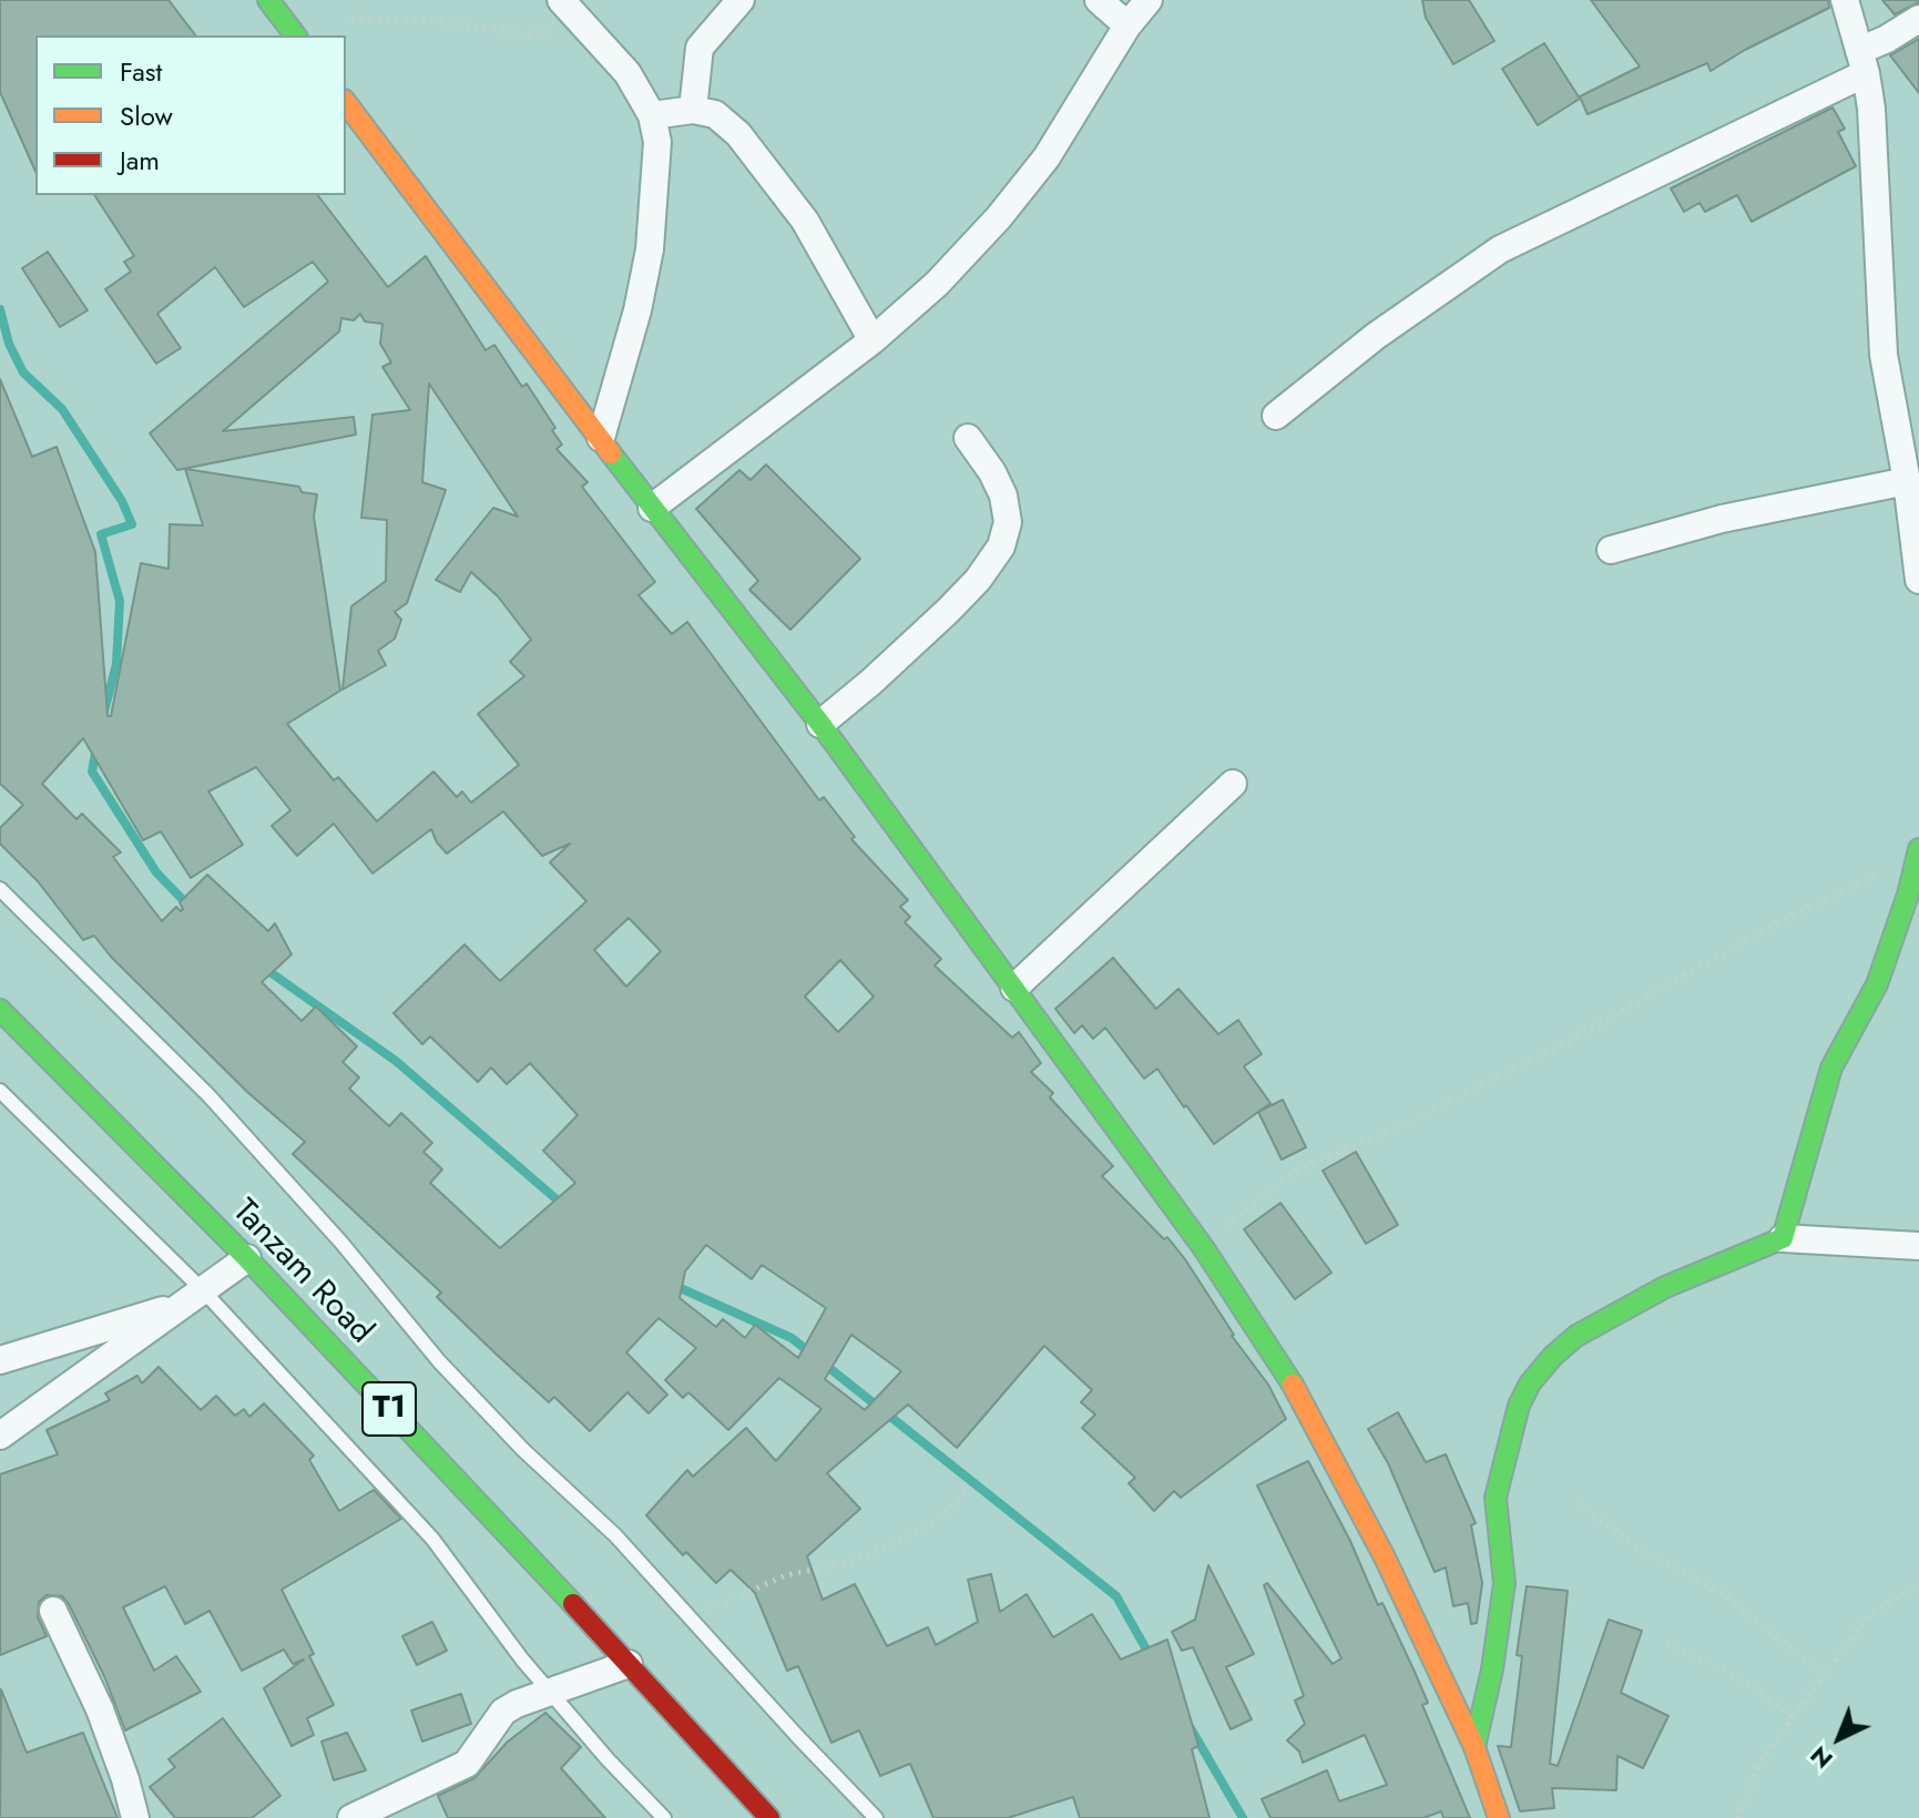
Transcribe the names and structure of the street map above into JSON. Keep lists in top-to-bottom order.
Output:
{
  "streets": {
    "main road": ["Tanzam Road", "T1"]
  },
  "legend": ["Fast", "Slow", "Jam"],
  "north": "bottom left"
}
